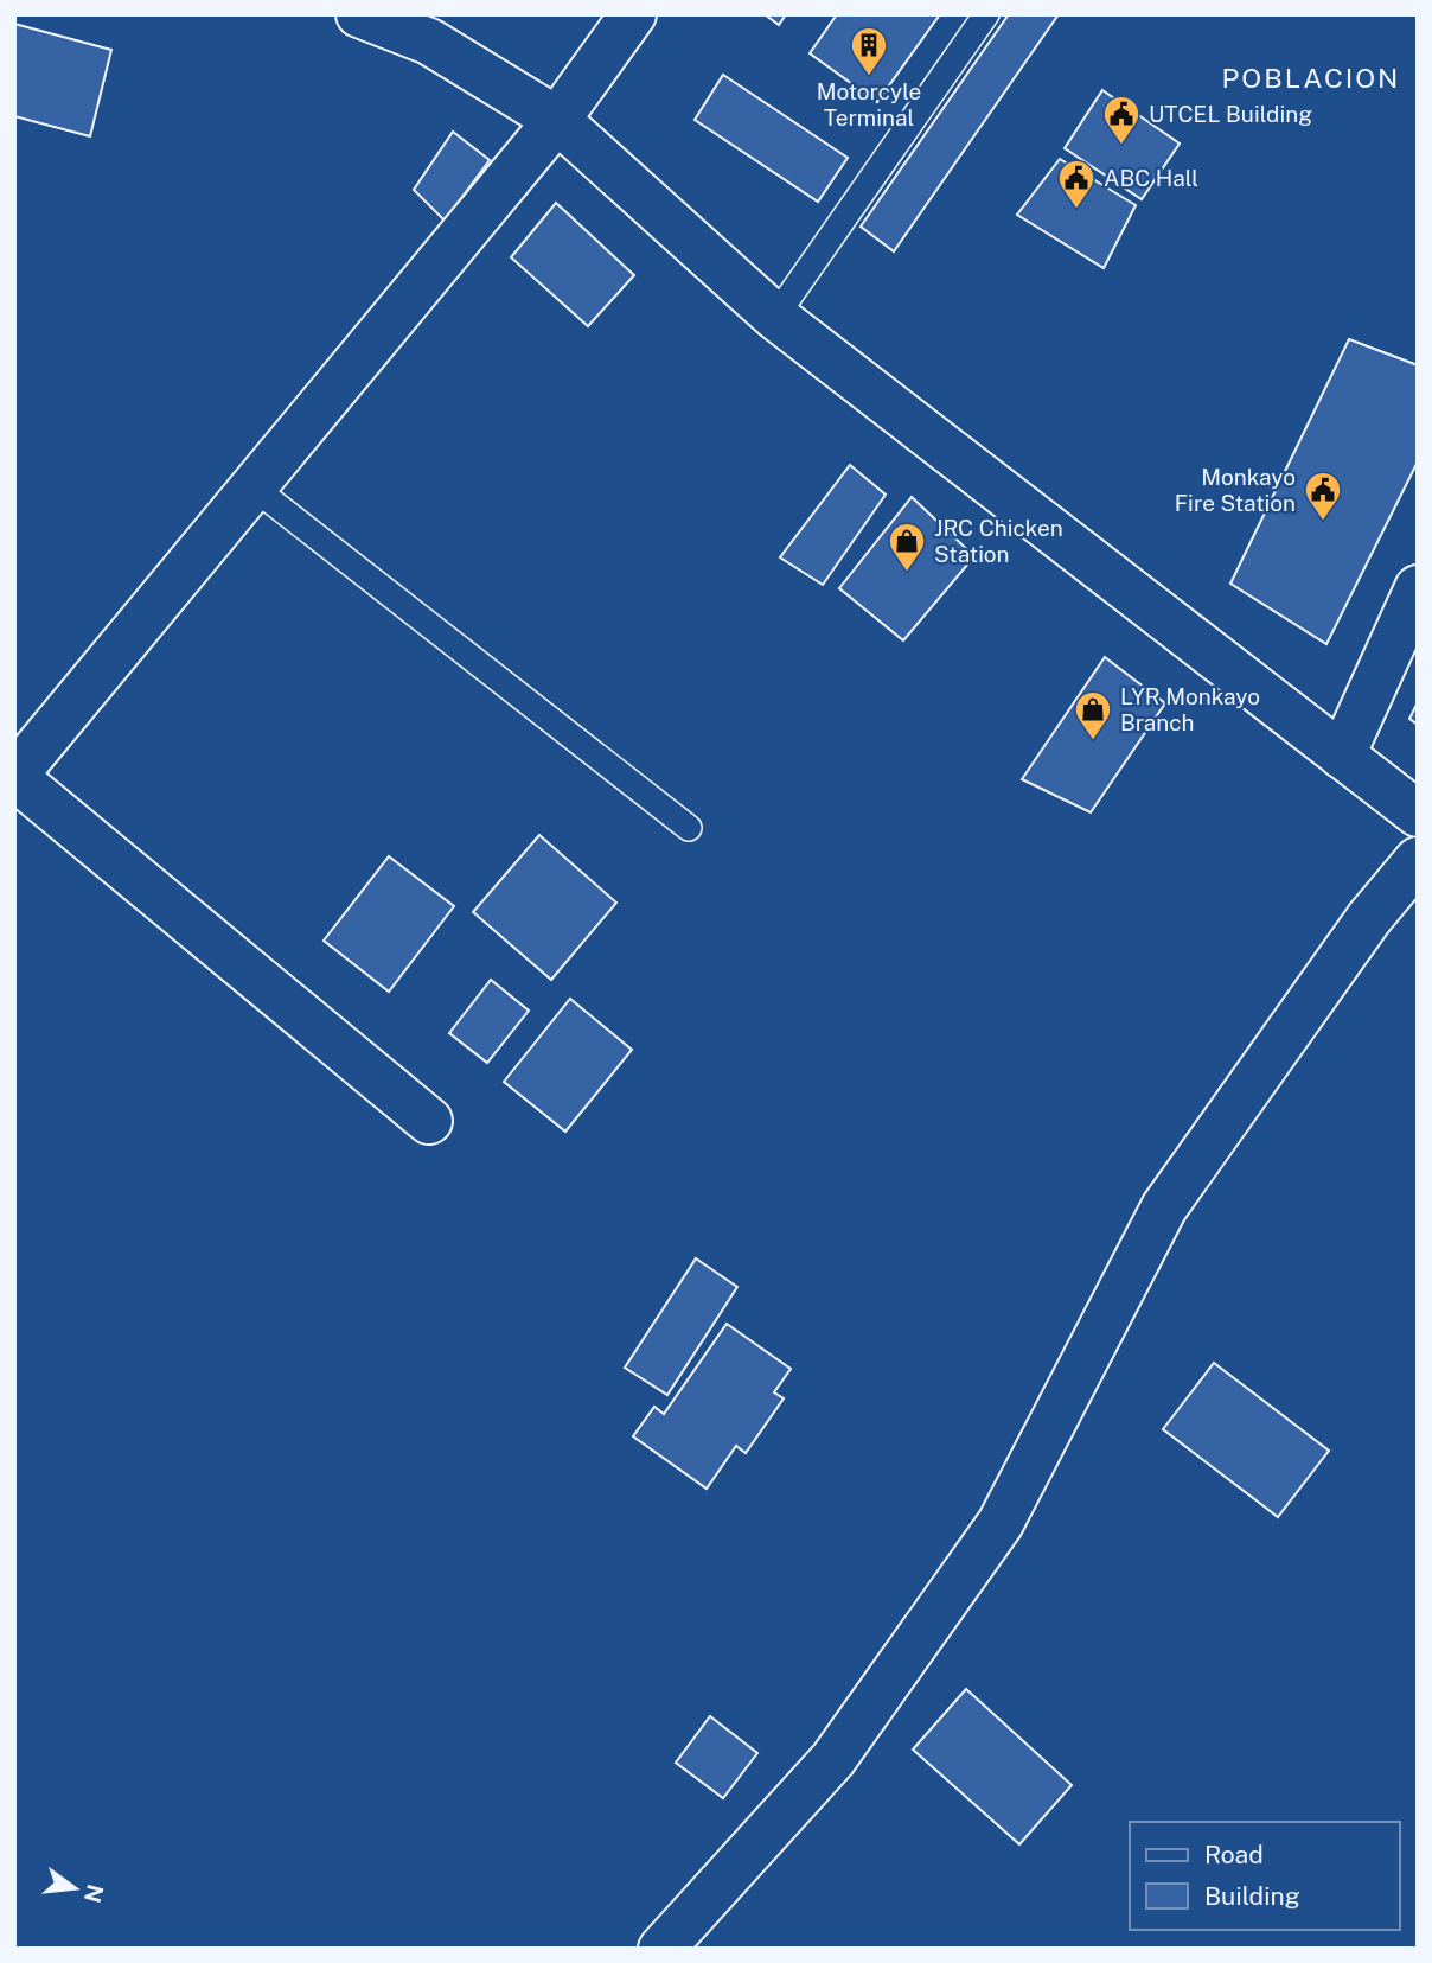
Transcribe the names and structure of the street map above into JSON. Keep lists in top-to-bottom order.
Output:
{
  "districts": ["POBLACION"],
  "places": {
    "building": ["Motorcyle Terminal"],
    "public building": ["UTCEL Building", "ABC Hall", "Monkayo Fire Station"],
    "shop": ["JRC Chicken Station", "LYR Monkayo Branch"]
  },
  "legend": ["Road", "Building"],
  "north": "right"
}
